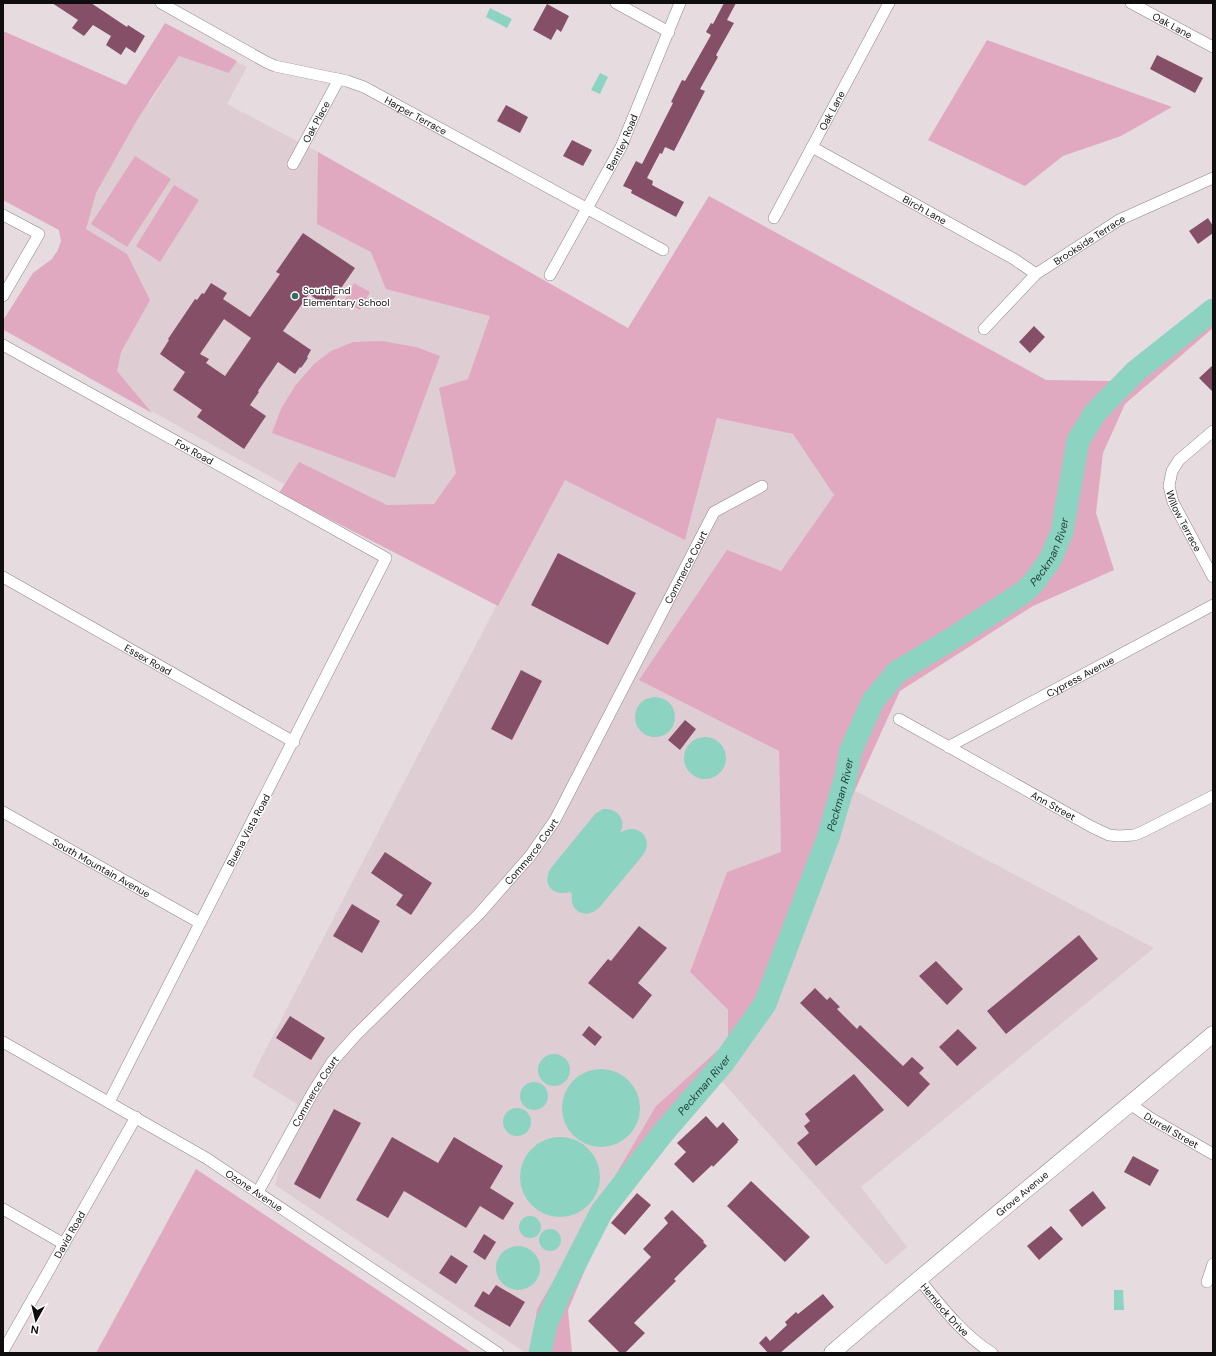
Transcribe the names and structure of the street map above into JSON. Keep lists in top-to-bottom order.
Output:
{
  "streets": {
    "street": [
      "Oak Lane",
      "Harper Terrace",
      "Oak Place",
      "Bentley Road",
      "Birch Lane",
      "Brookside Terrace",
      "Fox Road",
      "Willow Terrace",
      "Commerce Court",
      "Essex Road",
      "Cypress Avenue",
      "Ann Street",
      "Buena Vista Road",
      "South Mountain Avenue",
      "Durrell Street",
      "Ozone Avenue",
      "Grove Avenue",
      "David Road",
      "Hemlock Drive"
    ]
  },
  "crossings": [
    ["Oak Lane", "Birch Lane"],
    ["Harper Terrace", "Oak Place"],
    ["Harper Terrace", "Bentley Road"],
    ["Birch Lane", "Brookside Terrace"],
    ["Fox Road", "Buena Vista Road"],
    ["Commerce Court", "Ozone Avenue"],
    ["Essex Road", "Buena Vista Road"],
    ["Cypress Avenue", "Ann Street"],
    ["Buena Vista Road", "South Mountain Avenue"],
    ["Buena Vista Road", "Ozone Avenue"],
    ["Durrell Street", "Grove Avenue"],
    ["Ozone Avenue", "David Road"],
    ["Grove Avenue", "Hemlock Drive"]
  ],
  "water": ["Peckman River"],
  "places": ["South End Elementary School"],
  "north": "bottom"
}
